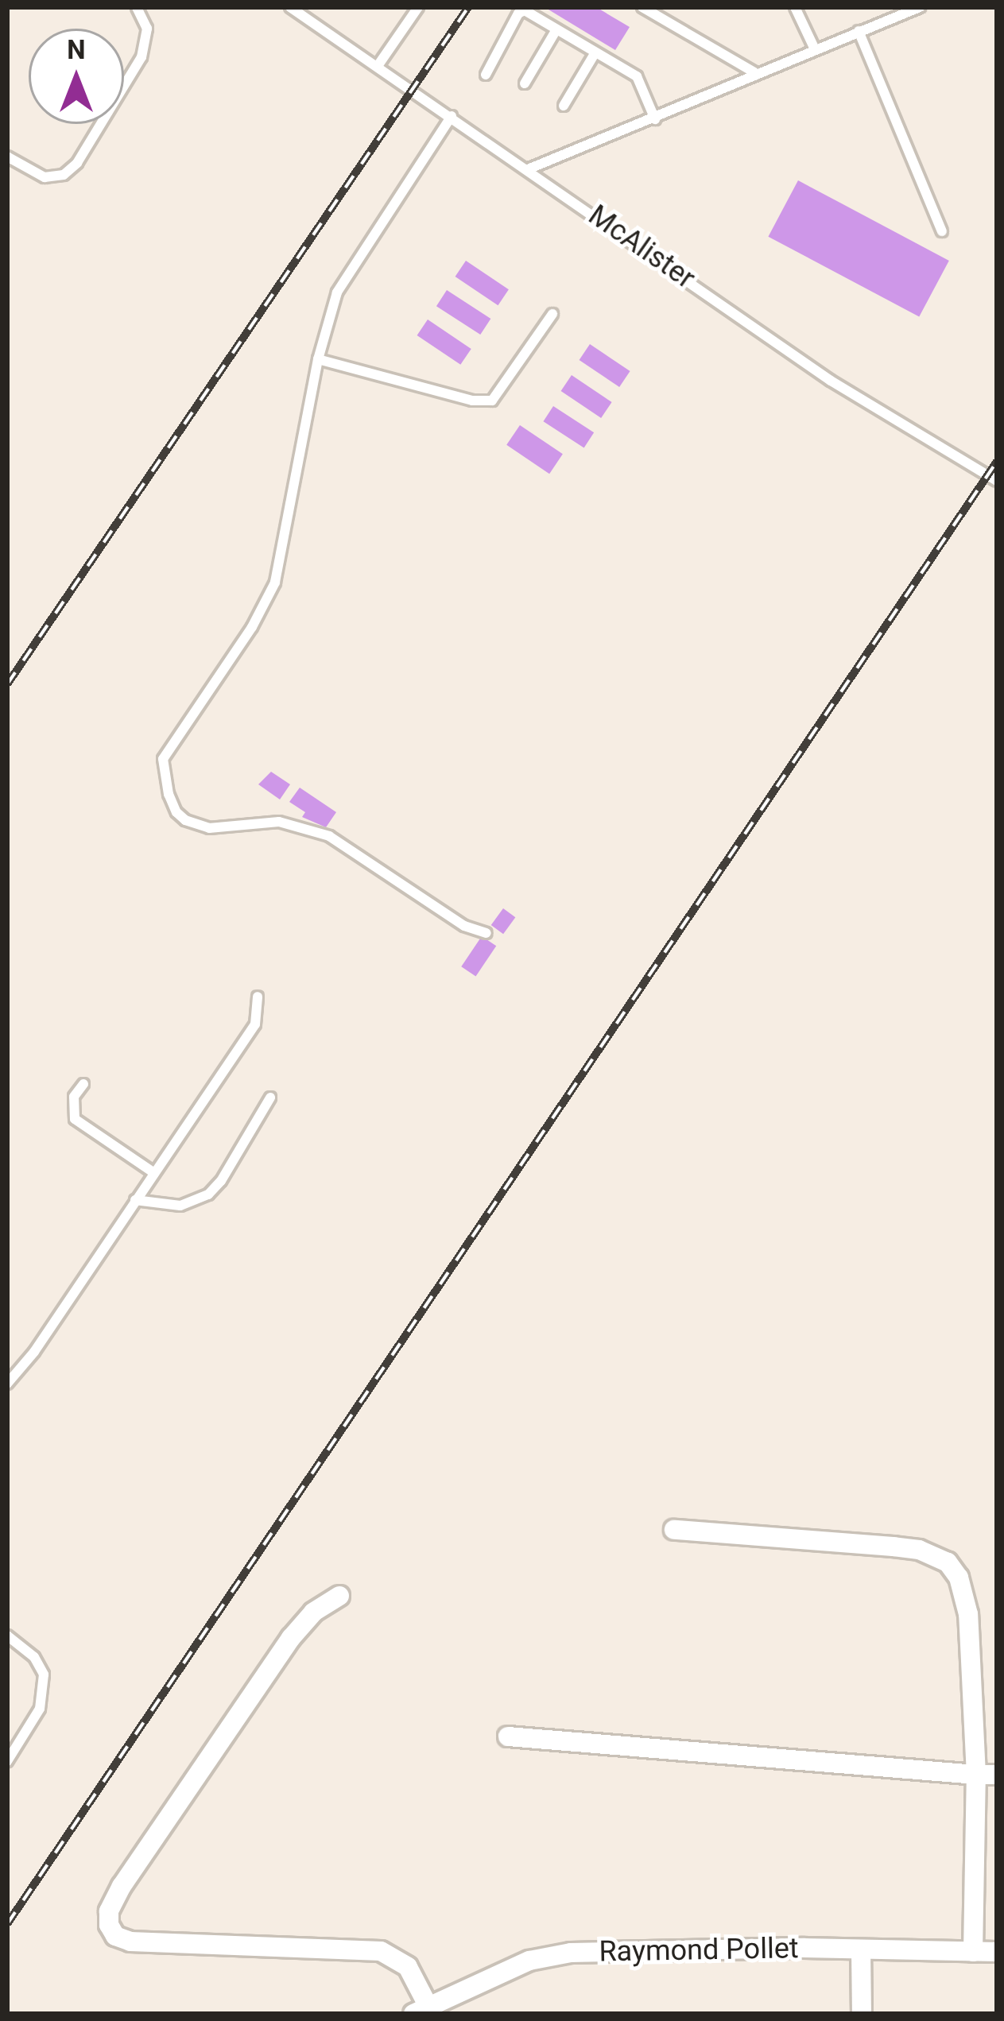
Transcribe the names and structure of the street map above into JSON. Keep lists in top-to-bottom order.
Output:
{
  "streets": {
    "street": ["Raymond Pollet"],
    "lane": ["McAlister"]
  },
  "north": "top"
}
